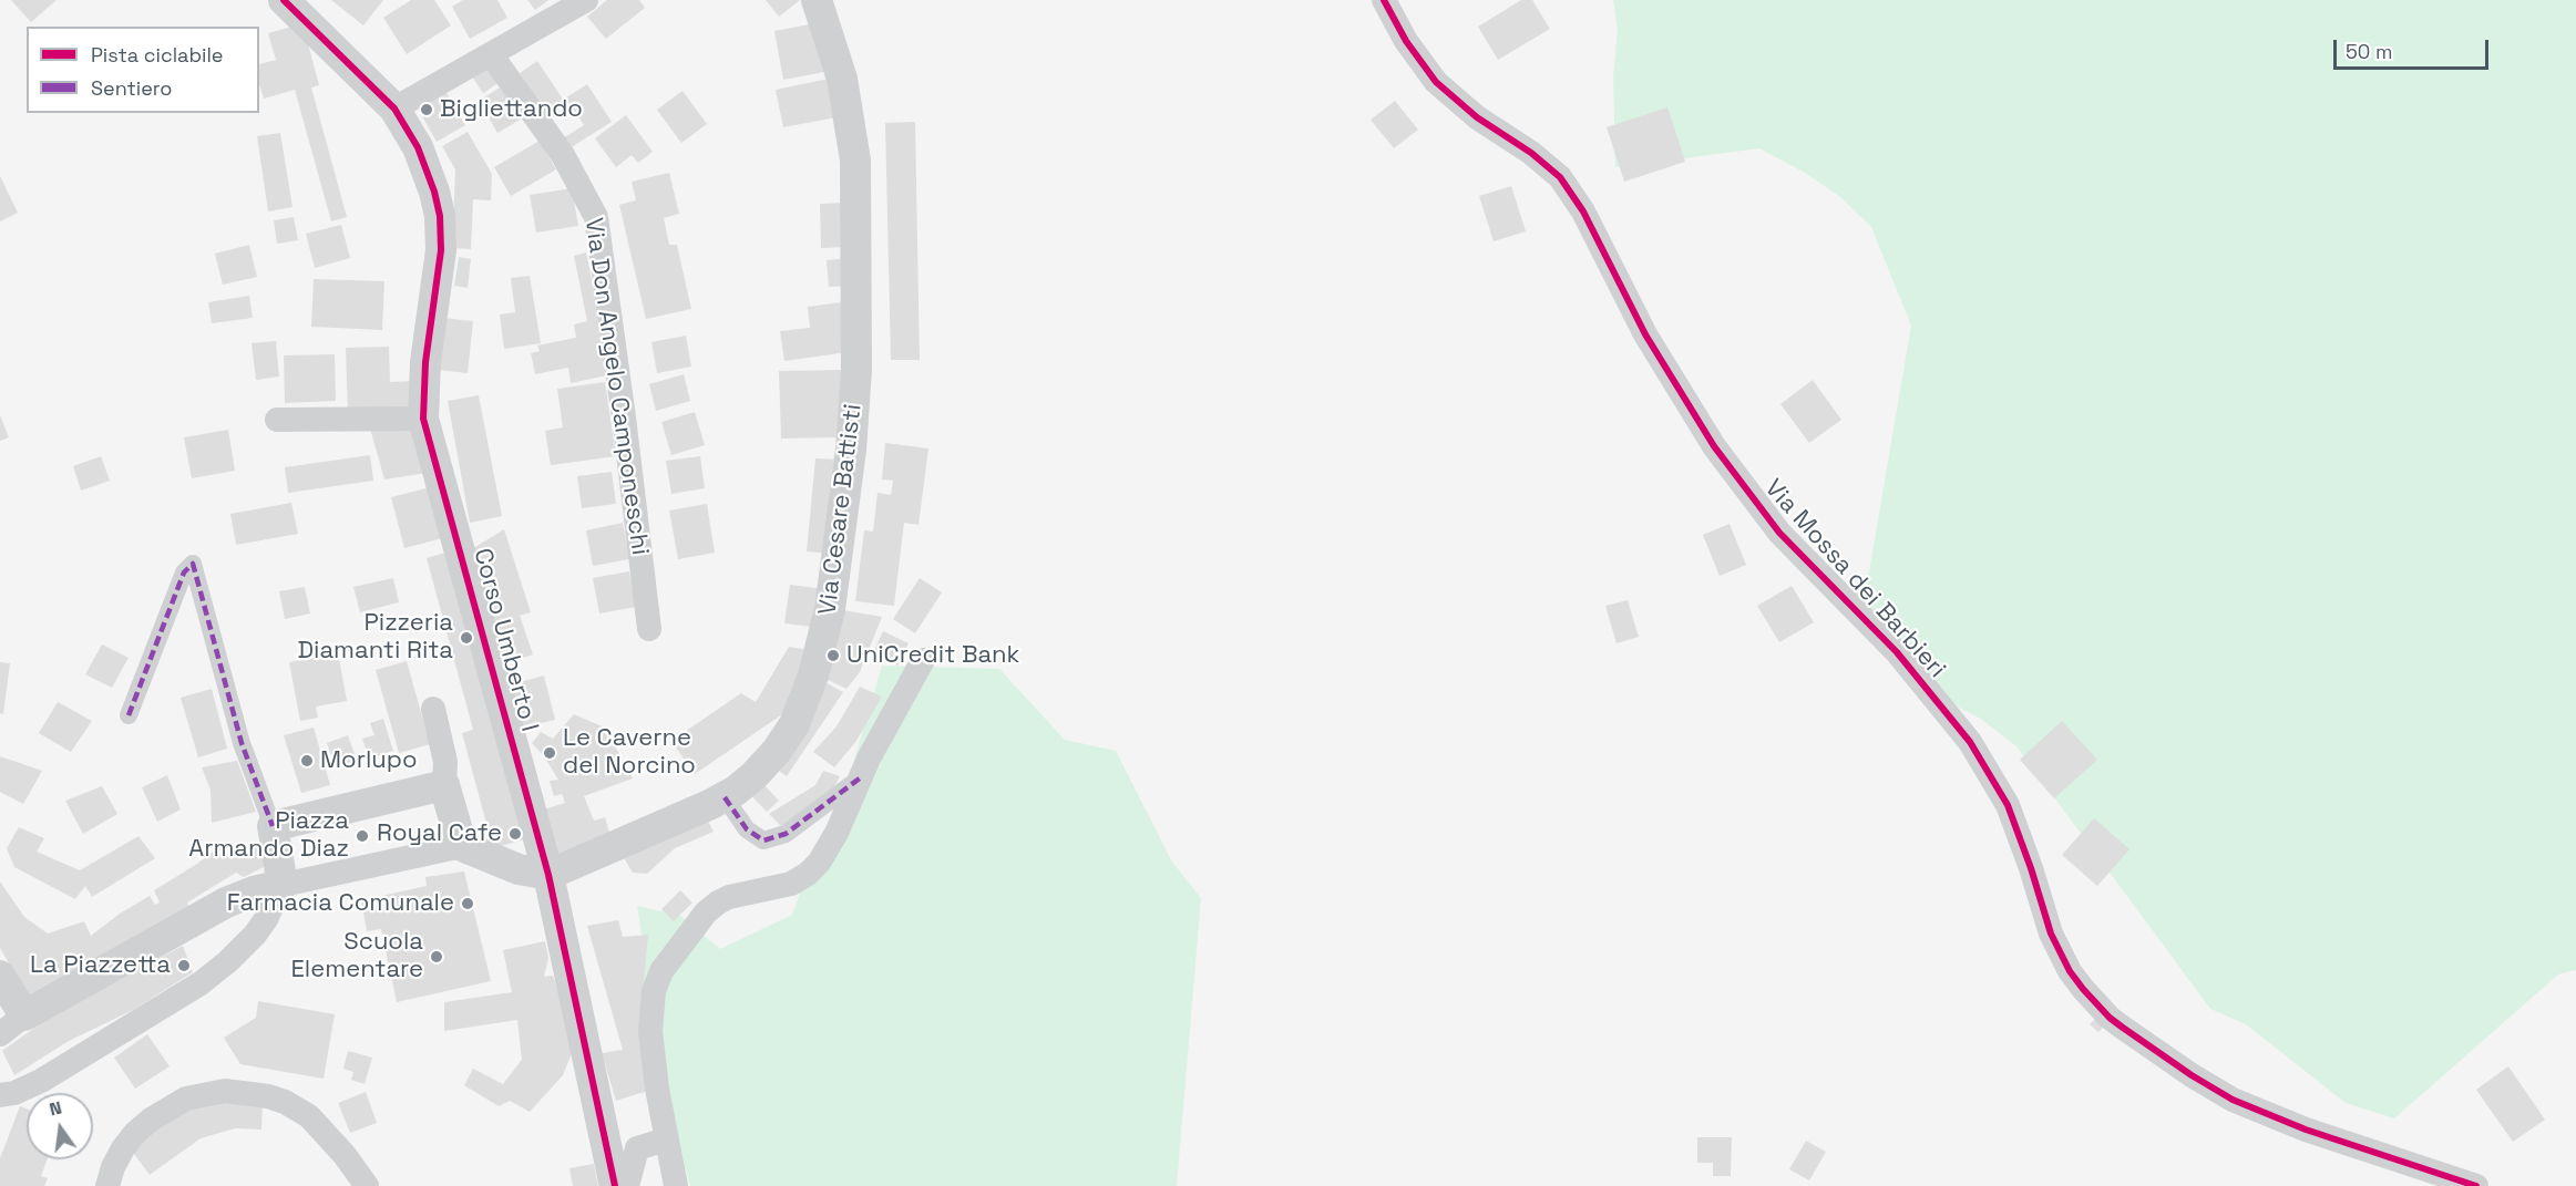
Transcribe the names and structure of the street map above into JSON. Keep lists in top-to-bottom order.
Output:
{
  "streets": {
    "street": [
      "Via Don Angelo Camponeschi",
      "Via Cesare Battisti",
      "Via Mossa dei Barbieri",
      "Corso Umberto I"
    ]
  },
  "crossings": [
    ["Via Cesare Battisti", "Corso Umberto I"]
  ],
  "places": [
    "Bigliettando",
    "Pizzeria Diamanti Rita",
    "UniCredit Bank",
    "Le Caverne del Norcino",
    "Morlupo",
    "Royal Cafe",
    "Piazza Armando Diaz",
    "Farmacia Comunale",
    "Scuola Elementare",
    "La Piazzetta"
  ],
  "legend": ["Pista ciclabile", "Sentiero"],
  "scale_bar": "50 m",
  "north": "top"
}
